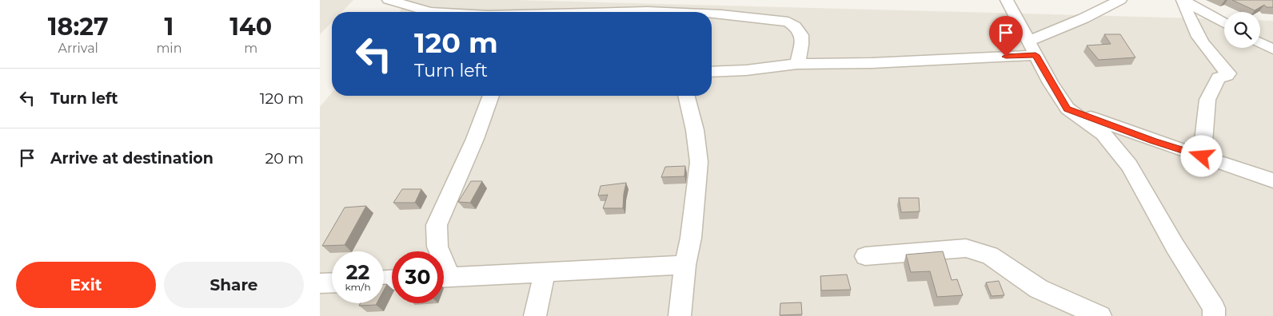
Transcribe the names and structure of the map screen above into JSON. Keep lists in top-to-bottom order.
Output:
{
  "page": {
    "eta": [
      "18:27",
      "Arrival",
      "1",
      "min",
      "140",
      "m"
    ],
    "turn": ["120 m", "Turn left"],
    "list": [
      {
        "name": "Turn left",
        "value": "120 m"
      },
      {
        "name": "Arrive at destination",
        "value": "20 m"
      }
    ],
    "speed": "22 km/h",
    "limit": "30",
    "buttons": ["Exit", "Share"]
  }
}
